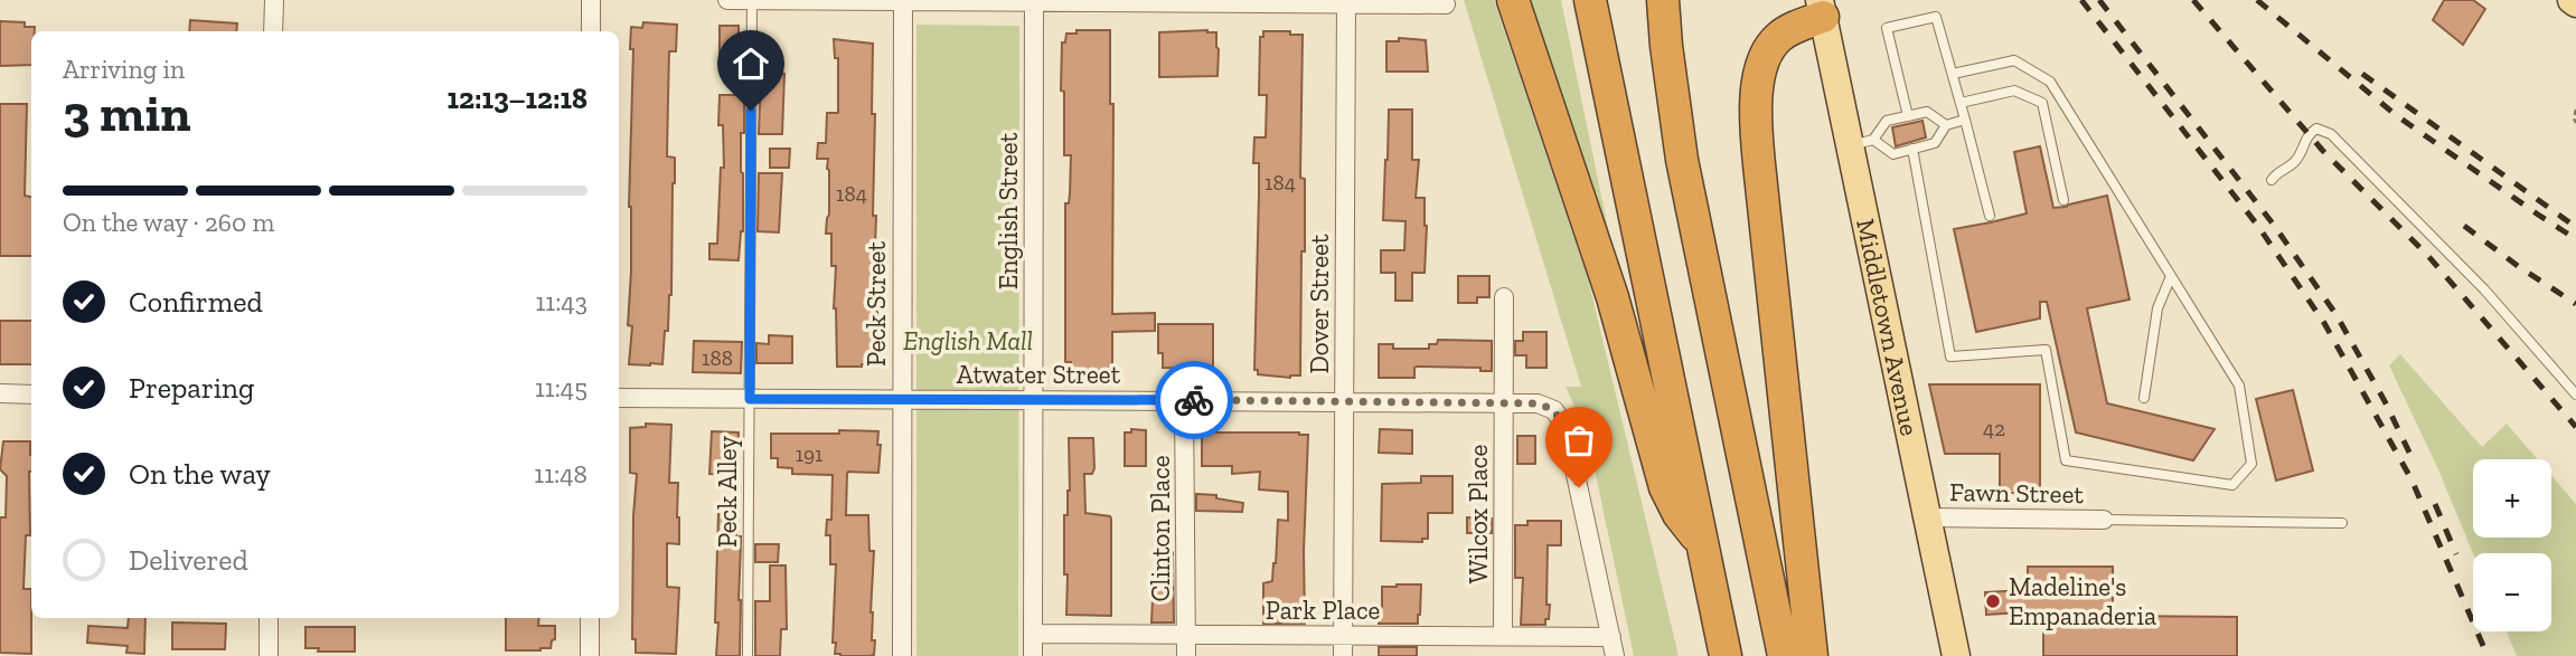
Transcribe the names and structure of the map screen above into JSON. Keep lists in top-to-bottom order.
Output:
{
  "streets": {
    "main road": ["Middletown Avenue"],
    "street": [
      "English Street",
      "Peck Street",
      "Dover Street",
      "Atwater Street",
      "Fawn Street",
      "Wilcox Place",
      "Clinton Place",
      "Park Place"
    ],
    "lane": ["Peck Alley"]
  },
  "crossings": [
    ["English Street", "Atwater Street"],
    ["English Street", "Park Place"],
    ["Peck Street", "Atwater Street"],
    ["Dover Street", "Atwater Street"],
    ["Dover Street", "Park Place"],
    ["Middletown Avenue", "Fawn Street"],
    ["Atwater Street", "Peck Alley"],
    ["Atwater Street", "Wilcox Place"],
    ["Atwater Street", "Clinton Place"],
    ["Atwater Street", "Park Place"],
    ["Wilcox Place", "Park Place"],
    ["Clinton Place", "Park Place"]
  ],
  "parks": ["English Mall"],
  "places": ["Madeline's Empanaderia"],
  "house_numbers": [
    "184",
    "184",
    "188",
    "42",
    "191"
  ],
  "page": {
    "heading": ["3 min", "Arriving in", "12:13–12:18"],
    "bar": "On the way · 260 m",
    "list": [
      ["Confirmed", "11:43"],
      ["Preparing", "11:45"],
      ["On the way", "11:48"],
      "Delivered"
    ],
    "map_buttons": ["+", "−"]
  }
}
